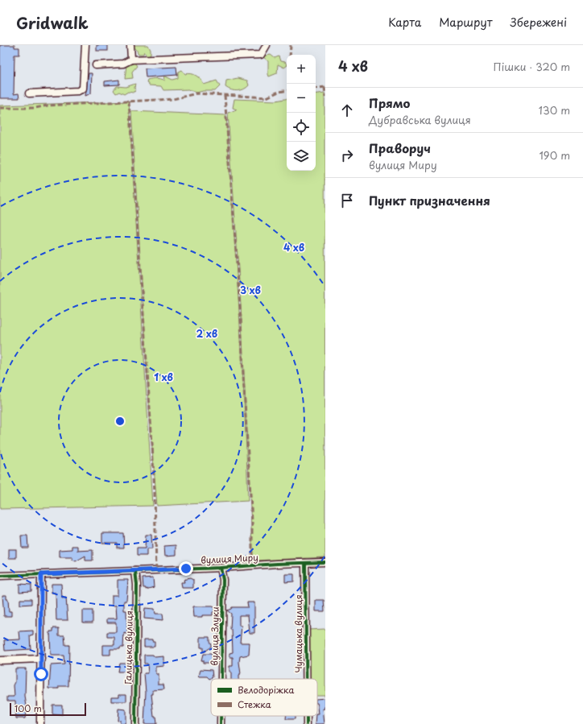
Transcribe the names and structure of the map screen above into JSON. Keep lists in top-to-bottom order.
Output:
{
  "streets": {
    "street": [
      "вулиця Миру",
      "Чумацька вулиця",
      "вулиця Злуки",
      "Галицька вулиця"
    ]
  },
  "crossings": [
    ["вулиця Миру", "Чумацька вулиця"],
    ["вулиця Миру", "вулиця Злуки"],
    ["вулиця Миру", "Галицька вулиця"]
  ],
  "legend": ["Велодоріжка", "Стежка"],
  "scale_bar": "100 m",
  "page": {
    "header": "Gridwalk",
    "nav": ["Карта", "Маршрут", "Збережені"],
    "heading": ["4 хв", "Пішки · 320 m"],
    "map_buttons": ["+", "−"],
    "list": [
      ["Прямо", "Дубравська вулиця", "130 m"],
      ["Праворуч", "вулиця Миру", "190 m"],
      "Пункт призначення"
    ],
    "scale": "100 m"
  },
  "rings": [
    "4 хв",
    "3 хв",
    "2 хв",
    "1 хв"
  ]
}
